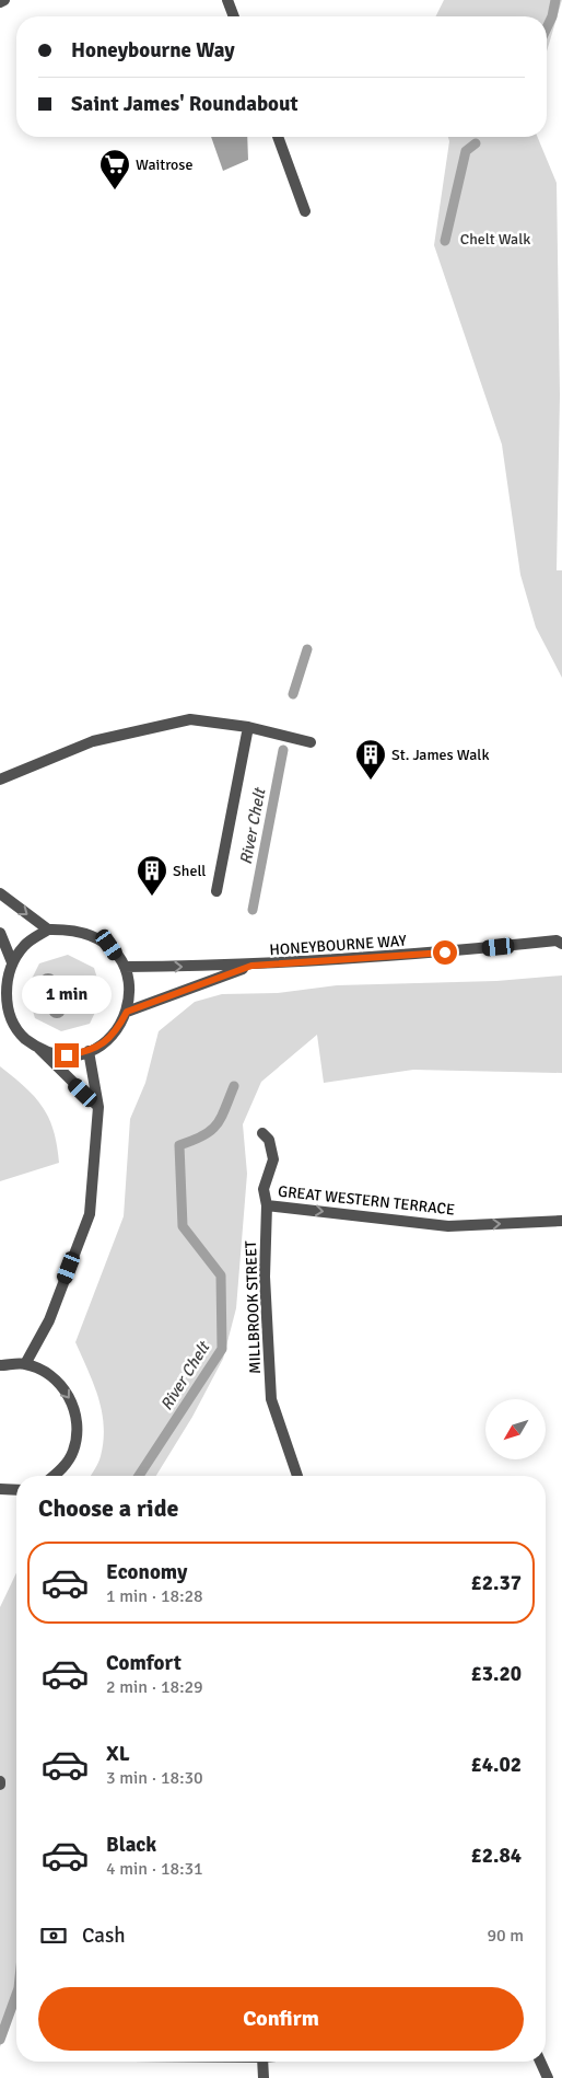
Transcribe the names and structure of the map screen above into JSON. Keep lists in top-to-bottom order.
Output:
{
  "streets": {
    "street": ["HONEYBOURNE WAY", "GREAT WESTERN TERRACE", "MILLBROOK STREET"]
  },
  "crossings": [
    ["GREAT WESTERN TERRACE", "MILLBROOK STREET"]
  ],
  "one_way": ["GREAT WESTERN TERRACE"],
  "water": ["River Chelt"],
  "parks": ["Chelt Walk"],
  "places": {
    "supermarket": ["Waitrose"],
    "building": ["St. James Walk", "Shell"]
  },
  "north": "bottom left",
  "page": {
    "banner": ["Honeybourne Way", "Saint James' Roundabout"],
    "bubble": "1 min",
    "heading": "Choose a ride",
    "list": [
      {
        "name": "Economy",
        "note": "1 min · 18:28",
        "value": "£2.37"
      },
      {
        "name": "Comfort",
        "note": "2 min · 18:29",
        "value": "£3.20"
      },
      {
        "name": "XL",
        "note": "3 min · 18:30",
        "value": "£4.02"
      },
      {
        "name": "Black",
        "note": "4 min · 18:31",
        "value": "£2.84"
      }
    ],
    "pay": ["Cash", "90 m"],
    "buttons": "Confirm"
  }
}
